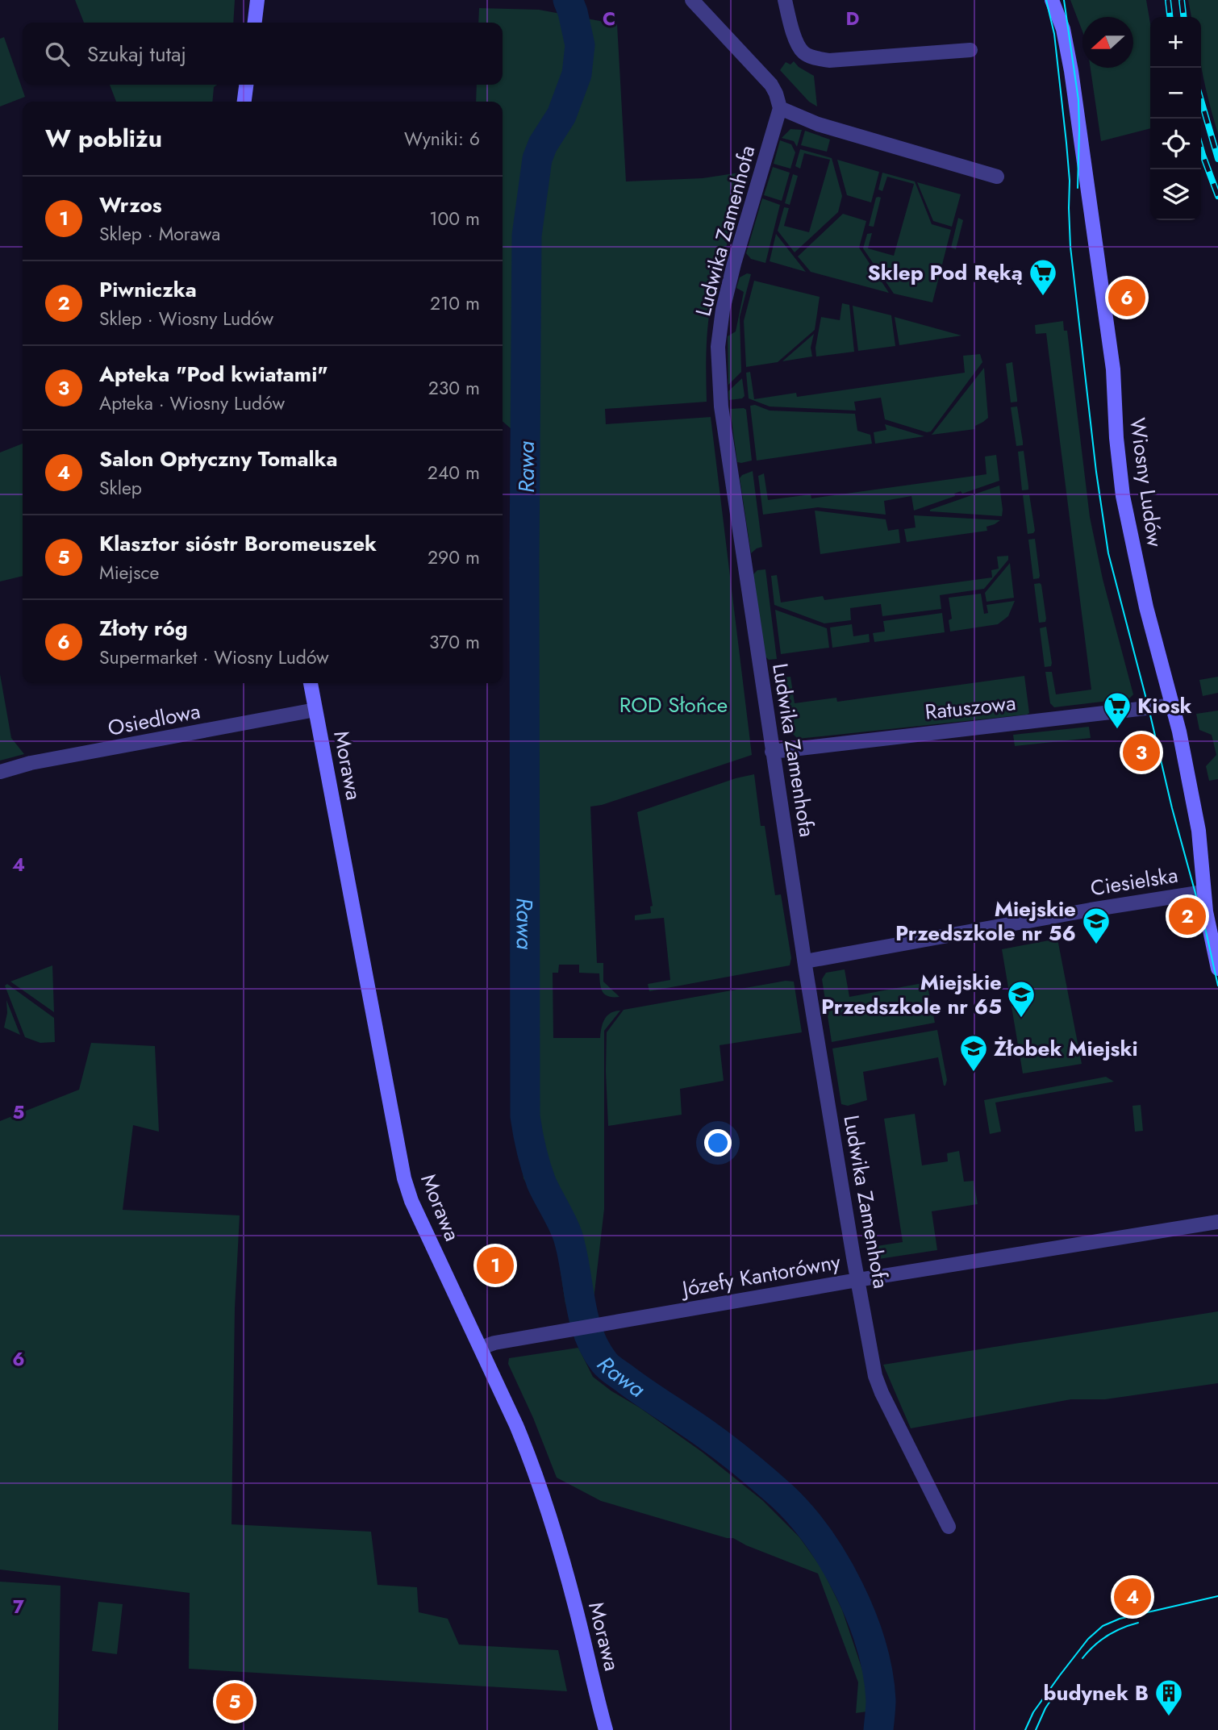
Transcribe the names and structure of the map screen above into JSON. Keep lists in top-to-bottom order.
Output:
{
  "streets": {
    "street": [
      "Ludwika Zamenhofa",
      "Wiosny Ludów",
      "Ratuszowa",
      "Osiedlowa",
      "Morawa",
      "Ciesielska",
      "Józefy Kantorówny"
    ]
  },
  "crossings": [
    ["Ludwika Zamenhofa", "Ratuszowa"],
    ["Ludwika Zamenhofa", "Ciesielska"],
    ["Ludwika Zamenhofa", "Józefy Kantorówny"],
    ["Wiosny Ludów", "Ratuszowa"],
    ["Wiosny Ludów", "Ciesielska"],
    ["Osiedlowa", "Morawa"],
    ["Morawa", "Józefy Kantorówny"]
  ],
  "water": ["Rawa"],
  "parks": ["ROD Słońce"],
  "places": {
    "supermarket": ["Sklep Pod Ręką", "Kiosk"],
    "school or university": ["Miejskie Przedszkole nr 56", "Miejskie Przedszkole nr 65", "Żłobek Miejski"],
    "building": ["budynek B"]
  },
  "north": "left",
  "page": {
    "map_buttons": ["+", "−"],
    "search": "Szukaj tutaj",
    "heading": ["W pobliżu", "Wyniki: 6"],
    "list": [
      {
        "mark": "1",
        "name": "Wrzos",
        "note": "Sklep · Morawa",
        "value": "100 m"
      },
      {
        "mark": "2",
        "name": "Piwniczka",
        "note": "Sklep · Wiosny Ludów",
        "value": "210 m"
      },
      {
        "mark": "3",
        "name": "Apteka \"Pod kwiatami\"",
        "note": "Apteka · Wiosny Ludów",
        "value": "230 m"
      },
      {
        "mark": "4",
        "name": "Salon Optyczny Tomalka",
        "note": "Sklep",
        "value": "240 m"
      },
      {
        "mark": "5",
        "name": "Klasztor sióstr Boromeuszek",
        "note": "Miejsce",
        "value": "290 m"
      },
      {
        "mark": "6",
        "name": "Złoty róg",
        "note": "Supermarket · Wiosny Ludów",
        "value": "370 m"
      }
    ],
    "pins": [
      "6",
      "3",
      "2",
      "1",
      "4",
      "5"
    ]
  },
  "grid": {
    "columns": ["C", "D"],
    "rows": [
      "4",
      "5",
      "6",
      "7"
    ]
  }
}
